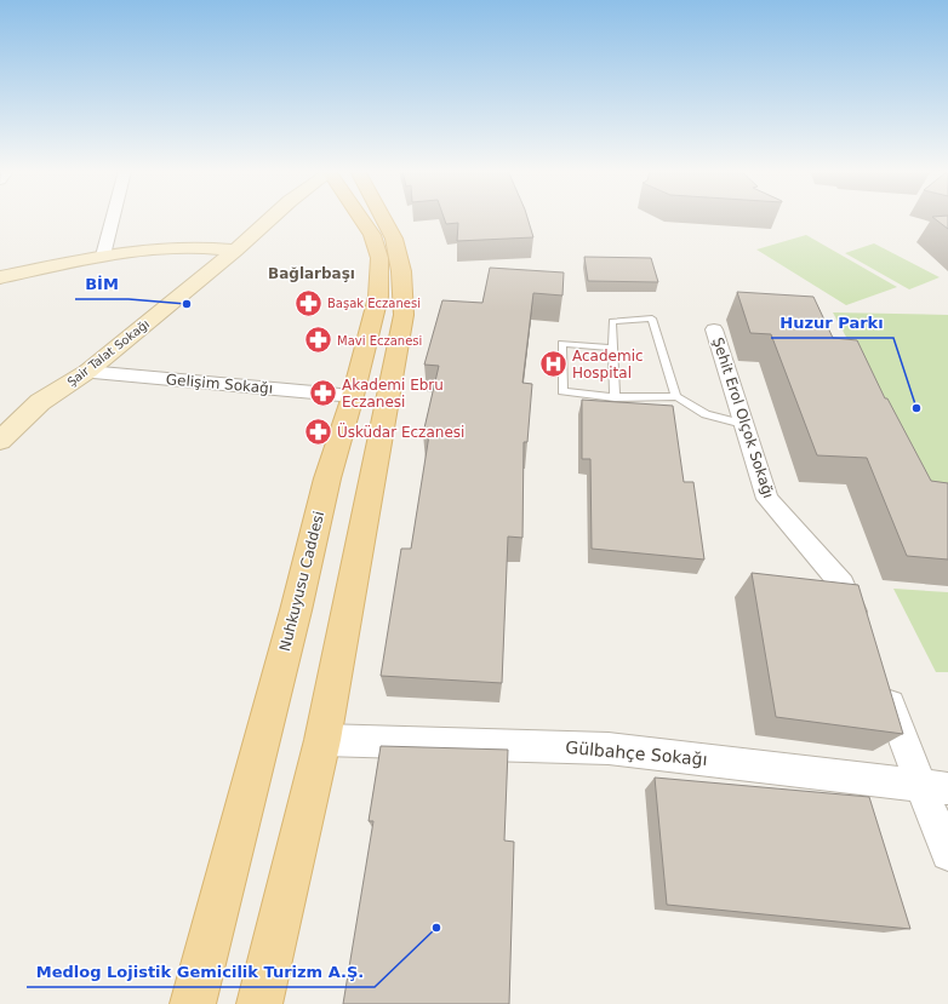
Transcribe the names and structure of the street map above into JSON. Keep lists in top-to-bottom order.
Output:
{
  "streets": {
    "main road": ["Nuhkuyusu Caddesi"],
    "street": [
      "Şair Talat Sokağı",
      "Gelişim Sokağı",
      "Şehit Erol Olçok Sokağı",
      "Gülbahçe Sokağı"
    ]
  },
  "crossings": [
    ["Şair Talat Sokağı", "Gelişim Sokağı"],
    ["Gelişim Sokağı", "Nuhkuyusu Caddesi"]
  ],
  "districts": ["Bağlarbaşı"],
  "places": {
    "pharmacy": [
      "Başak Eczanesi",
      "Mavi Eczanesi",
      "Akademi Ebru Eczanesi",
      "Üsküdar Eczanesi"
    ],
    "other": ["BİM", "Huzur Parkı", "Medlog Lojistik Gemicilik Turizm A.Ş."],
    "hospital": ["Academic Hospital"]
  }
}
